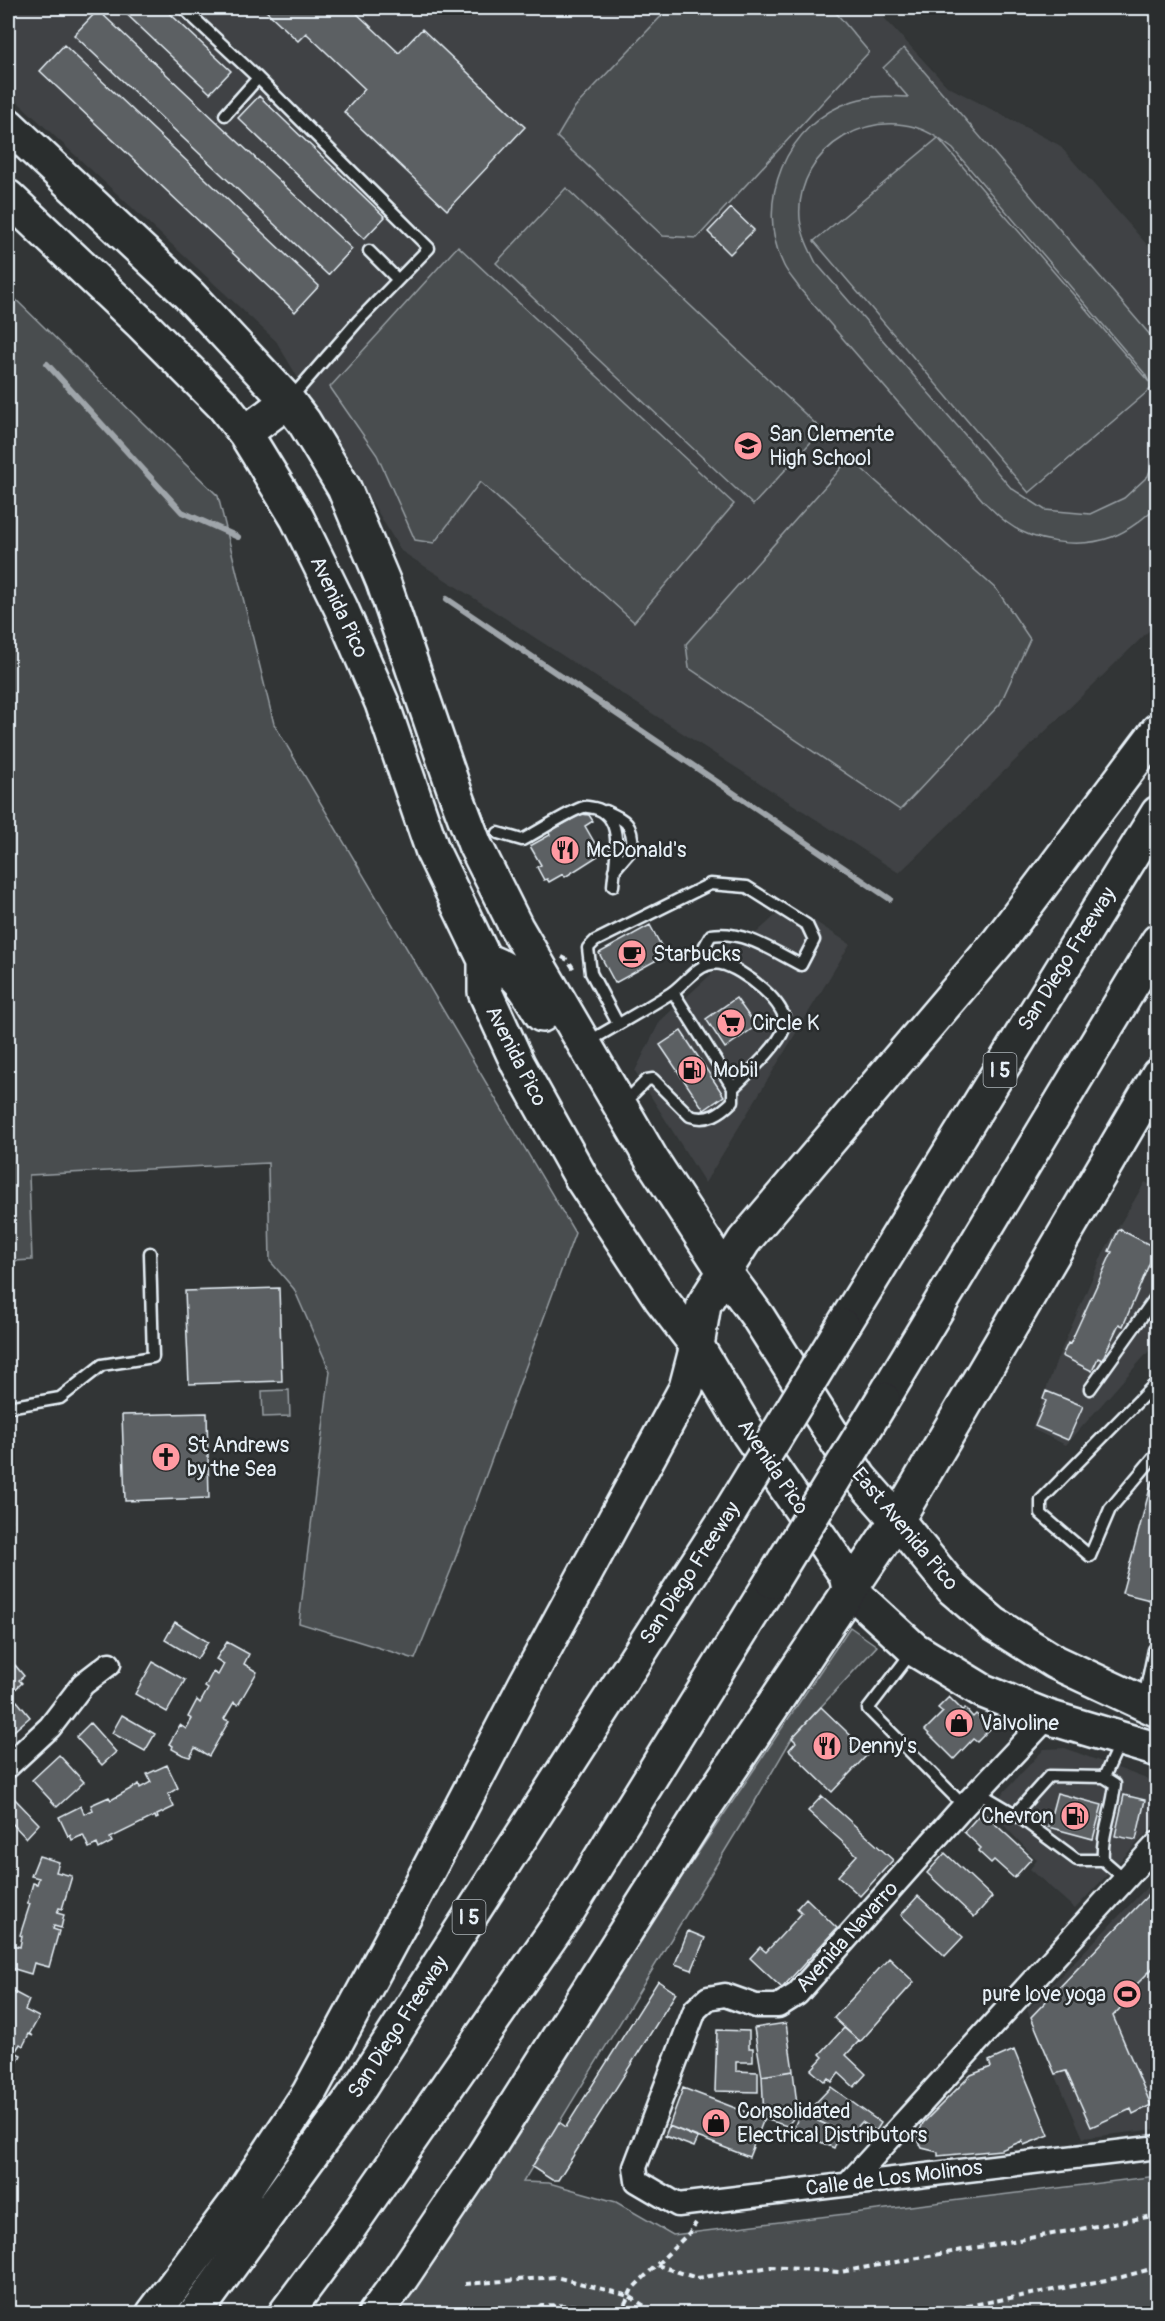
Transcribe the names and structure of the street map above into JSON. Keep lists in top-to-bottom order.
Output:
{
  "streets": {
    "main road": [
      "Avenida Pico",
      "San Diego Freeway",
      "I 5",
      "East Avenida Pico"
    ],
    "street": ["Avenida Navarro", "Calle de Los Molinos"]
  },
  "crossings": [
    ["Avenida Pico", "Avenida Navarro"],
    ["Avenida Navarro", "Calle de Los Molinos"]
  ],
  "places": {
    "school or university": ["San Clemente High School"],
    "restaurant": ["McDonald's", "Denny's"],
    "cafe": ["Starbucks"],
    "supermarket": ["Circle K"],
    "fuel station": ["Mobil", "Chevron"],
    "church": ["St Andrews by the Sea"],
    "shop": ["Valvoline", "Consolidated Electrical Distributors"],
    "sports": ["pure love yoga"]
  }
}
